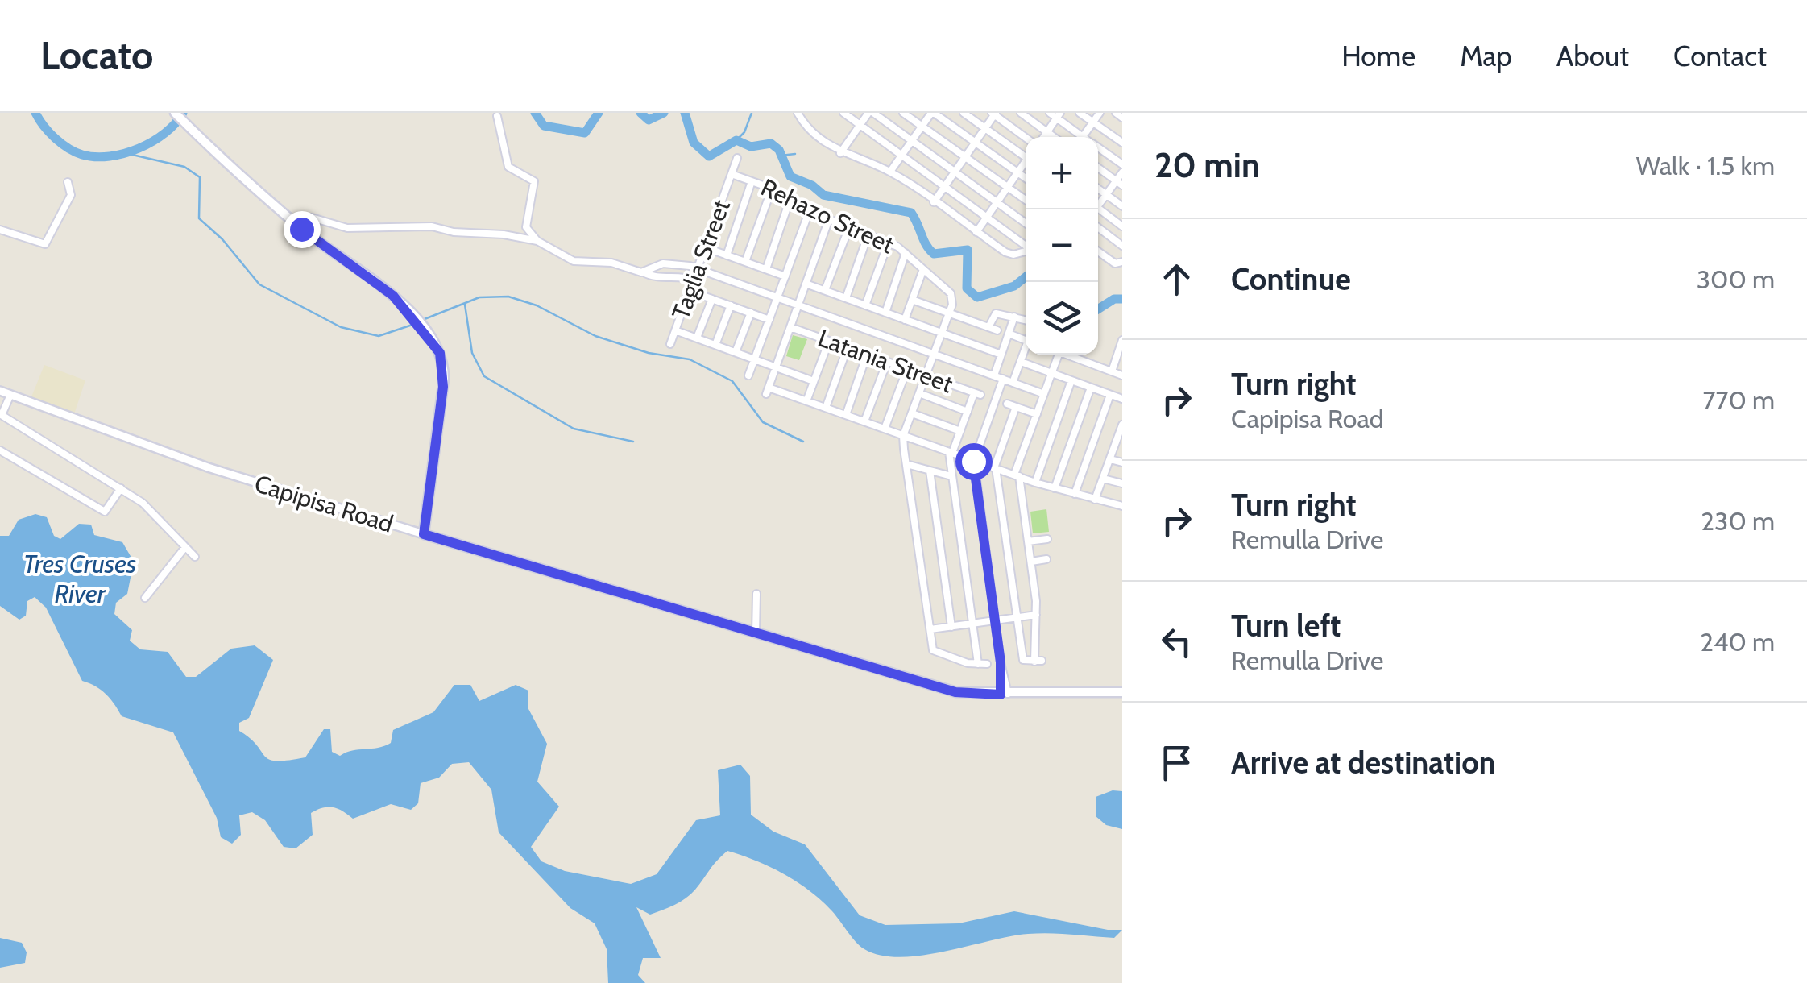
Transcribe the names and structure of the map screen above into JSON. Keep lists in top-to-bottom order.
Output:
{
  "streets": {
    "main road": ["Capipisa Road"],
    "street": ["Rehazo Street", "Taglia Street", "Latania Street"]
  },
  "crossings": [
    ["Rehazo Street", "Taglia Street"]
  ],
  "water": ["Tres Cruses River"],
  "page": {
    "header": "Locato",
    "nav": [
      "Home",
      "Map",
      "About",
      "Contact"
    ],
    "heading": ["20 min", "Walk · 1.5 km"],
    "map_buttons": ["+", "−"],
    "list": [
      ["Continue", "300 m"],
      ["Turn right", "Capipisa Road", "770 m"],
      ["Turn right", "Remulla Drive", "230 m"],
      ["Turn left", "Remulla Drive", "240 m"],
      "Arrive at destination"
    ]
  }
}
